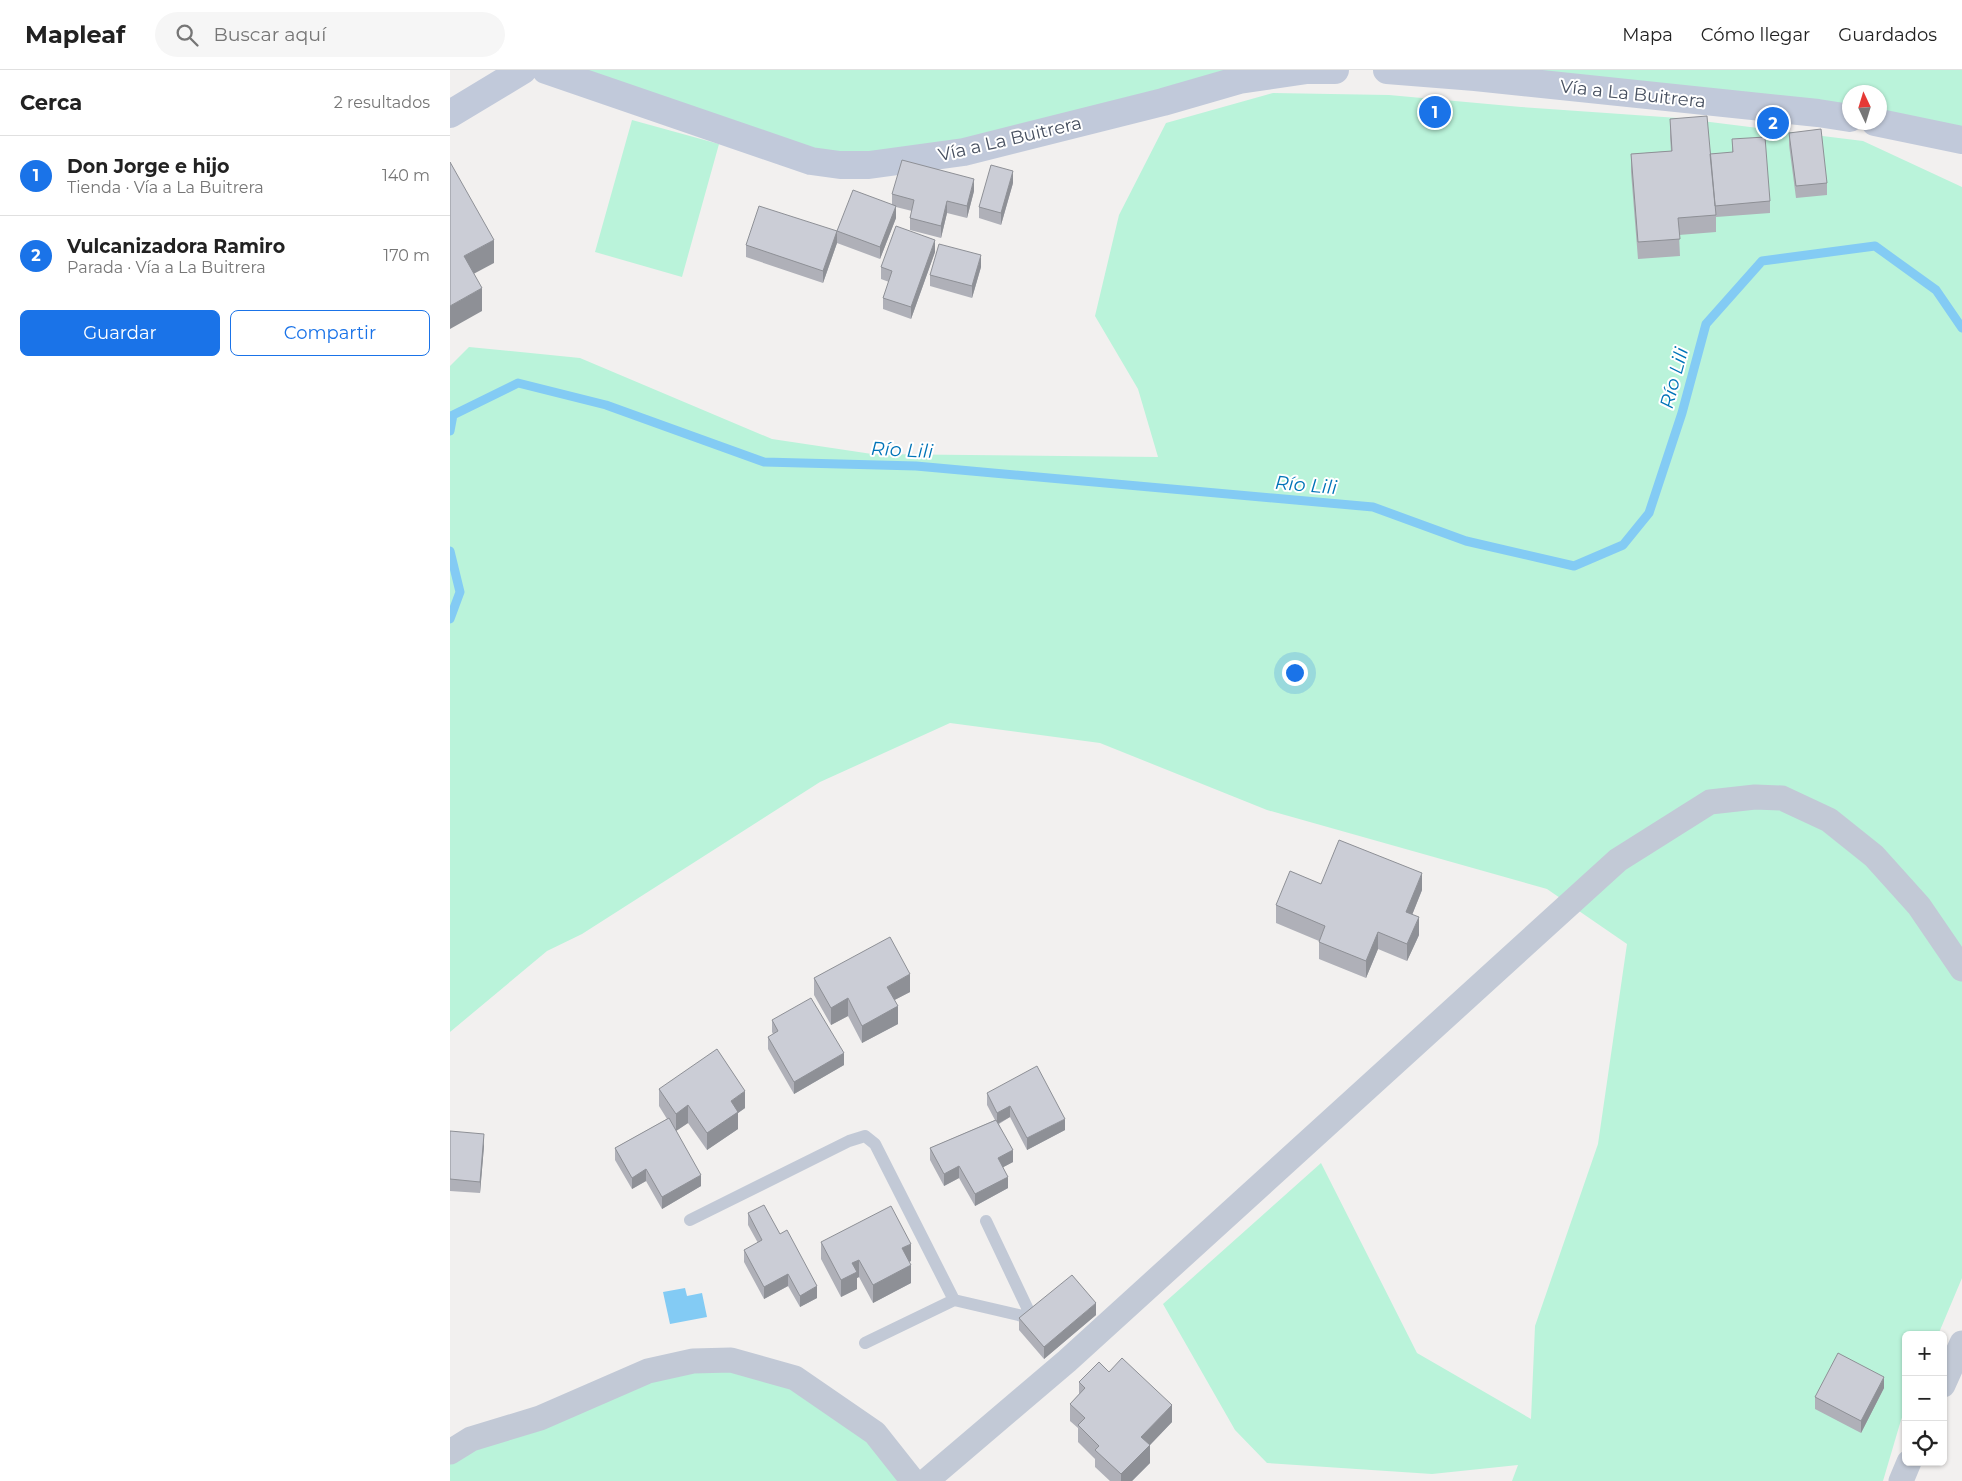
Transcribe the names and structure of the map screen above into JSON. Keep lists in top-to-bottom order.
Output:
{
  "streets": {
    "street": ["Vía a La Buitrera"]
  },
  "water": ["Río Lili"],
  "north": "top",
  "page": {
    "header": "Mapleaf",
    "search": "Buscar aquí",
    "nav": ["Mapa", "Cómo llegar", "Guardados"],
    "heading": ["Cerca", "2 resultados"],
    "pins": ["1", "2"],
    "list": [
      {
        "mark": "1",
        "name": "Don Jorge e hijo",
        "note": "Tienda · Vía a La Buitrera",
        "value": "140 m"
      },
      {
        "mark": "2",
        "name": "Vulcanizadora Ramiro",
        "note": "Parada · Vía a La Buitrera",
        "value": "170 m"
      }
    ],
    "buttons": ["Guardar", "Compartir"],
    "map_buttons": ["+", "−"]
  }
}
